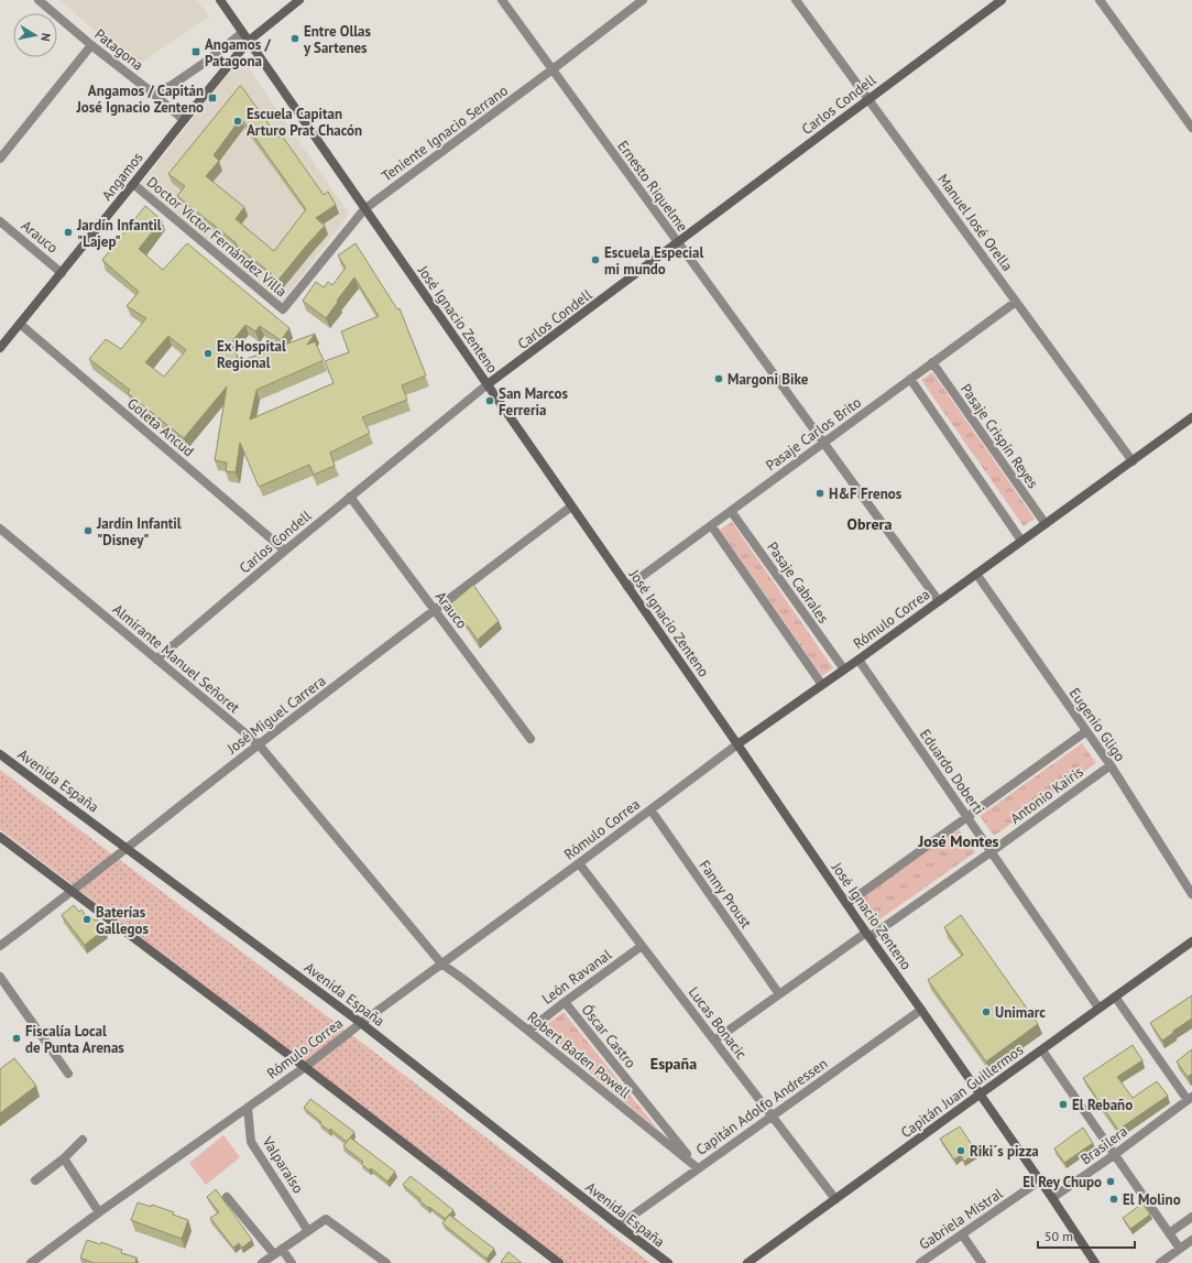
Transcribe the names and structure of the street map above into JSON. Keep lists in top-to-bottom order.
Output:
{
  "streets": {
    "street": [
      "Patagona",
      "Carlos Condell",
      "Teniente Ignacio Serrano",
      "Angamos",
      "Ernesto Riquelme",
      "Manuel José Orella",
      "Arauco",
      "Doctor Víctor Fernández Villa",
      "José Ignacio Zenteno",
      "Goleta Ancud",
      "Pasaje Carlos Brito",
      "Pasaje Crispín Reyes",
      "Pasaje Cabrales",
      "Rómulo Correa",
      "Almirante Manuel Señoret",
      "José Miguel Carrera",
      "Eugenio Gligo",
      "Eduardo Doberti",
      "Avenida España",
      "Antonio Kairis",
      "Fanny Proust",
      "León Ravanal",
      "Lucas Bonacic",
      "Óscar Castro",
      "Robert Baden Powell",
      "Capitán Juan Guillermos",
      "Capitán Adolfo Andressen",
      "Brasilera",
      "Valparaíso",
      "Gabriela Mistral"
    ]
  },
  "crossings": [
    ["Patagona", "Angamos"],
    ["Carlos Condell", "Ernesto Riquelme"],
    ["Carlos Condell", "Manuel José Orella"],
    ["Carlos Condell", "Arauco"],
    ["Carlos Condell", "José Ignacio Zenteno"],
    ["Carlos Condell", "Goleta Ancud"],
    ["Carlos Condell", "Almirante Manuel Señoret"],
    ["Teniente Ignacio Serrano", "Ernesto Riquelme"],
    ["Teniente Ignacio Serrano", "Doctor Víctor Fernández Villa"],
    ["Teniente Ignacio Serrano", "José Ignacio Zenteno"],
    ["Angamos", "Arauco"],
    ["Angamos", "Doctor Víctor Fernández Villa"],
    ["Angamos", "José Ignacio Zenteno"],
    ["Angamos", "Goleta Ancud"],
    ["Ernesto Riquelme", "Pasaje Carlos Brito"],
    ["Ernesto Riquelme", "Rómulo Correa"],
    ["Manuel José Orella", "Pasaje Carlos Brito"],
    ["Manuel José Orella", "Rómulo Correa"],
    ["Arauco", "José Miguel Carrera"],
    ["José Ignacio Zenteno", "Pasaje Carlos Brito"],
    ["José Ignacio Zenteno", "Rómulo Correa"],
    ["José Ignacio Zenteno", "José Miguel Carrera"],
    ["José Ignacio Zenteno", "Antonio Kairis"],
    ["José Ignacio Zenteno", "Capitán Juan Guillermos"],
    ["José Ignacio Zenteno", "Capitán Adolfo Andressen"],
    ["José Ignacio Zenteno", "Brasilera"],
    ["José Ignacio Zenteno", "Gabriela Mistral"],
    ["Pasaje Carlos Brito", "Pasaje Crispín Reyes"],
    ["Pasaje Carlos Brito", "Pasaje Cabrales"],
    ["Pasaje Crispín Reyes", "Rómulo Correa"],
    ["Pasaje Cabrales", "Rómulo Correa"],
    ["Rómulo Correa", "Almirante Manuel Señoret"],
    ["Rómulo Correa", "Eugenio Gligo"],
    ["Rómulo Correa", "Eduardo Doberti"],
    ["Rómulo Correa", "Avenida España"],
    ["Rómulo Correa", "Fanny Proust"],
    ["Rómulo Correa", "Lucas Bonacic"],
    ["Rómulo Correa", "Robert Baden Powell"],
    ["Rómulo Correa", "Valparaíso"],
    ["Almirante Manuel Señoret", "José Miguel Carrera"],
    ["Almirante Manuel Señoret", "Robert Baden Powell"],
    ["José Miguel Carrera", "Avenida España"],
    ["Eugenio Gligo", "Antonio Kairis"],
    ["Eduardo Doberti", "Antonio Kairis"],
    ["Eduardo Doberti", "Capitán Juan Guillermos"],
    ["Avenida España", "Capitán Adolfo Andressen"],
    ["Antonio Kairis", "Fanny Proust"],
    ["Antonio Kairis", "Lucas Bonacic"],
    ["León Ravanal", "Lucas Bonacic"],
    ["León Ravanal", "Óscar Castro"],
    ["León Ravanal", "Robert Baden Powell"],
    ["Lucas Bonacic", "Capitán Juan Guillermos"],
    ["Lucas Bonacic", "Capitán Adolfo Andressen"],
    ["Óscar Castro", "Robert Baden Powell"],
    ["Óscar Castro", "Capitán Adolfo Andressen"],
    ["Robert Baden Powell", "Capitán Adolfo Andressen"]
  ],
  "districts": ["Obrera", "José Montes", "España"],
  "places": {
    "other": [
      "Entre Ollas y Sartenes",
      "Escuela Capitan Arturo Prat Chacón",
      "Jardín Infantil \"Lajep\"",
      "Escuela Especial mi mundo",
      "Ex Hospital Regional",
      "Margoni Bike",
      "San Marcos Ferreria",
      "H&F Frenos",
      "Jardín Infantil \"Disney\"",
      "Baterías Gallegos",
      "Unimarc",
      "Fiscalía Local de Punta Arenas",
      "El Rebaño",
      "Riki´s pizza",
      "El Rey Chupo",
      "El Molino"
    ],
    "transit": ["Angamos / Patagona", "Angamos / Capitán José Ignacio Zenteno"]
  },
  "scale_bar": "50 m",
  "north": "right"
}
